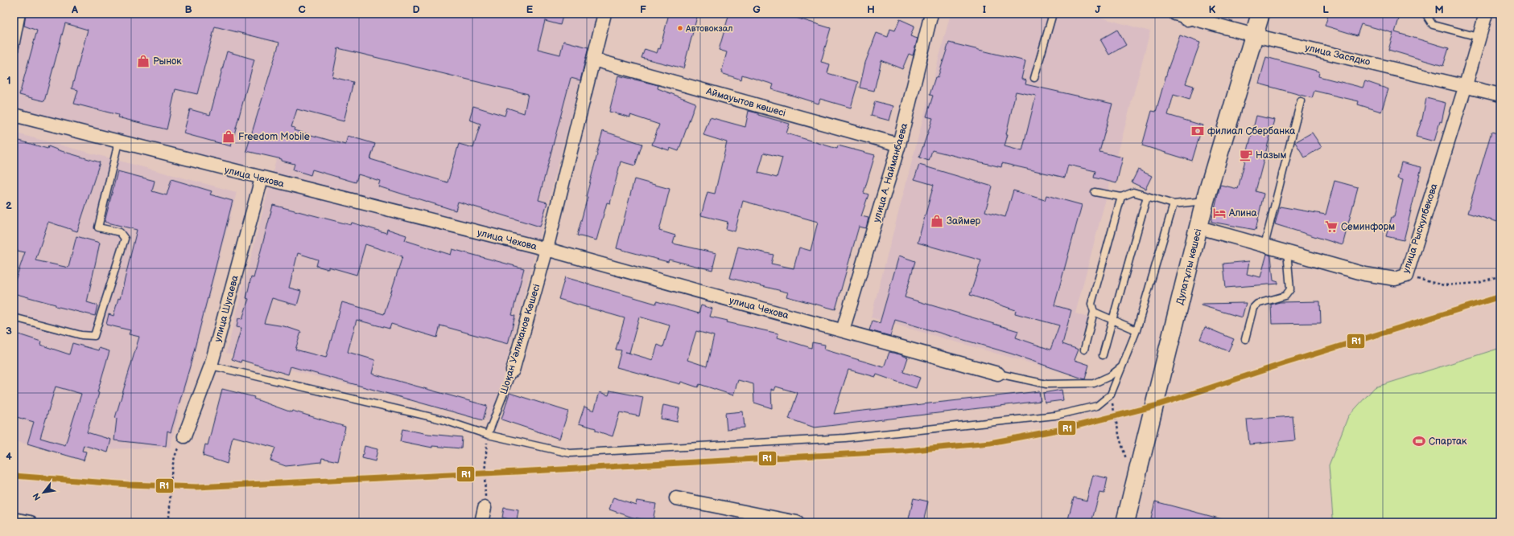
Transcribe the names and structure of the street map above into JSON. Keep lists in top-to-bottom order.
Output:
{
  "streets": {
    "street": [
      "улица Засядко",
      "Аймауытов көшесі",
      "улица А. Найманбаева",
      "улица Чехова",
      "улица Рыскулбекова",
      "Дулатұлы көшесі",
      "улица Шугаева",
      "Шоқан Уәлиханов Көшесі"
    ]
  },
  "crossings": [
    ["улица Засядко", "улица Рыскулбекова"],
    ["улица Засядко", "Дулатұлы көшесі"],
    ["Аймауытов көшесі", "улица А. Найманбаева"],
    ["Аймауытов көшесі", "Шоқан Уәлиханов Көшесі"],
    ["улица А. Найманбаева", "улица Чехова"],
    ["улица Чехова", "улица Шугаева"],
    ["улица Чехова", "Шоқан Уәлиханов Көшесі"],
    ["улица Рыскулбекова", "Дулатұлы көшесі"]
  ],
  "places": {
    "other": ["Автовокзал"],
    "shop": ["Рынок", "Freedom Mobile", "Займер"],
    "bank": ["филиал Сбербанка"],
    "cafe": ["Назым"],
    "hotel": ["Алина"],
    "supermarket": ["Семинформ"],
    "sports": ["Спартак"]
  },
  "lines": ["transit line R1"],
  "north": "bottom left",
  "grid": {
    "columns": [
      "A",
      "B",
      "C",
      "D",
      "E",
      "F",
      "G",
      "H",
      "I",
      "J",
      "K",
      "L",
      "M"
    ],
    "rows": [
      "1",
      "2",
      "3",
      "4"
    ]
  }
}
